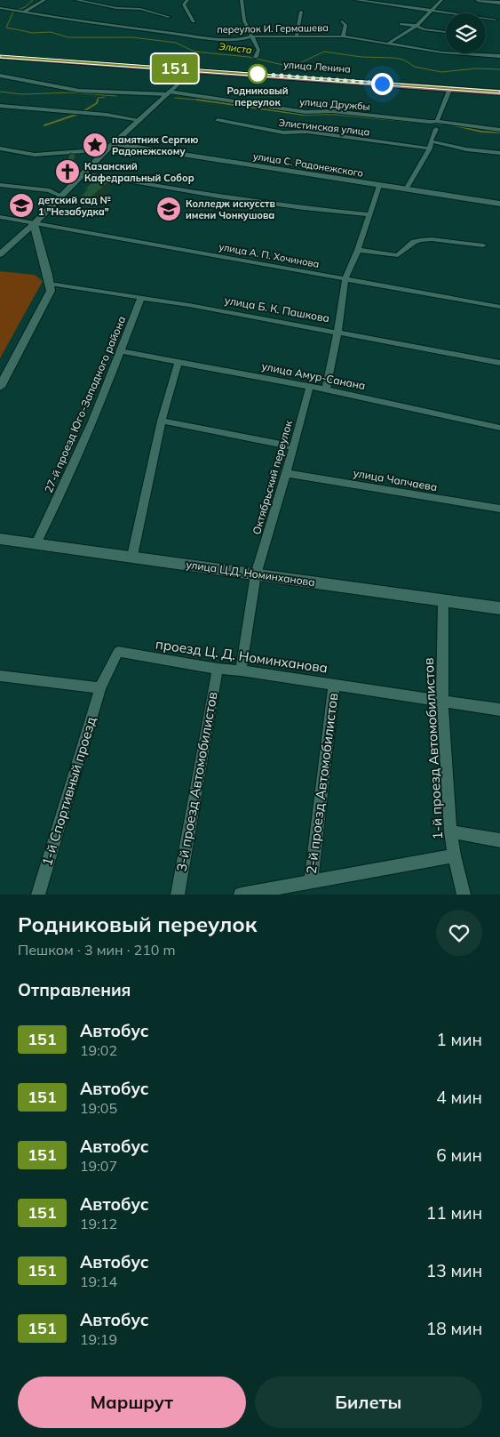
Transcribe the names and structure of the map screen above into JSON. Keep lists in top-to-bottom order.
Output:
{
  "streets": {
    "main road": ["улица Ленина"],
    "street": [
      "переулок И. Гермашева",
      "улица Дружбы",
      "Элистинская улица",
      "улица С. Радонежского",
      "улица А. П. Хочинова",
      "улица Б. К. Пашкова",
      "улица Амур-Санана",
      "27-й проезд Юго-Западного района",
      "Октябрьский переулок",
      "улица Чапчаева",
      "улица Ц.Д. Номинханова",
      "проезд Ц. Д. Номинханова",
      "1-й проезд Автомобилистов",
      "3-й проезд Автомобилистов",
      "2-й проезд Автомобилистов",
      "1-й Спортивный проезд"
    ]
  },
  "crossings": [
    ["улица Б. К. Пашкова", "27-й проезд Юго-Западного района"],
    ["улица Амур-Санана", "27-й проезд Юго-Западного района"],
    ["улица Амур-Санана", "Октябрьский переулок"],
    ["27-й проезд Юго-Западного района", "улица Ц.Д. Номинханова"],
    ["Октябрьский переулок", "улица Чапчаева"],
    ["Октябрьский переулок", "улица Ц.Д. Номинханова"],
    ["улица Ц.Д. Номинханова", "1-й проезд Автомобилистов"],
    ["проезд Ц. Д. Номинханова", "1-й проезд Автомобилистов"],
    ["проезд Ц. Д. Номинханова", "3-й проезд Автомобилистов"],
    ["проезд Ц. Д. Номинханова", "2-й проезд Автомобилистов"],
    ["проезд Ц. Д. Номинханова", "1-й Спортивный проезд"]
  ],
  "water": ["Элиста"],
  "places": {
    "other": ["Родниковый переулок"],
    "place": ["памятник Сергию Радонежскому"],
    "church": ["Казанский Кафедральный Собор"],
    "school or university": ["детский сад № 1 \"Незабудка\"", "Колледж искусств имени Чонкушова"]
  },
  "lines": ["bus line 151"],
  "page": {
    "on_map": "151",
    "heading": [
      ["Родниковый переулок", "Пешком · 3 мин · 210 m"],
      "Отправления"
    ],
    "list": [
      {
        "mark": "151",
        "name": "Автобус",
        "note": "19:02",
        "value": "1 мин"
      },
      {
        "mark": "151",
        "name": "Автобус",
        "note": "19:05",
        "value": "4 мин"
      },
      {
        "mark": "151",
        "name": "Автобус",
        "note": "19:07",
        "value": "6 мин"
      },
      {
        "mark": "151",
        "name": "Автобус",
        "note": "19:12",
        "value": "11 мин"
      },
      {
        "mark": "151",
        "name": "Автобус",
        "note": "19:14",
        "value": "13 мин"
      },
      {
        "mark": "151",
        "name": "Автобус",
        "note": "19:19",
        "value": "18 мин"
      }
    ],
    "buttons": ["Маршрут", "Билеты"]
  }
}
